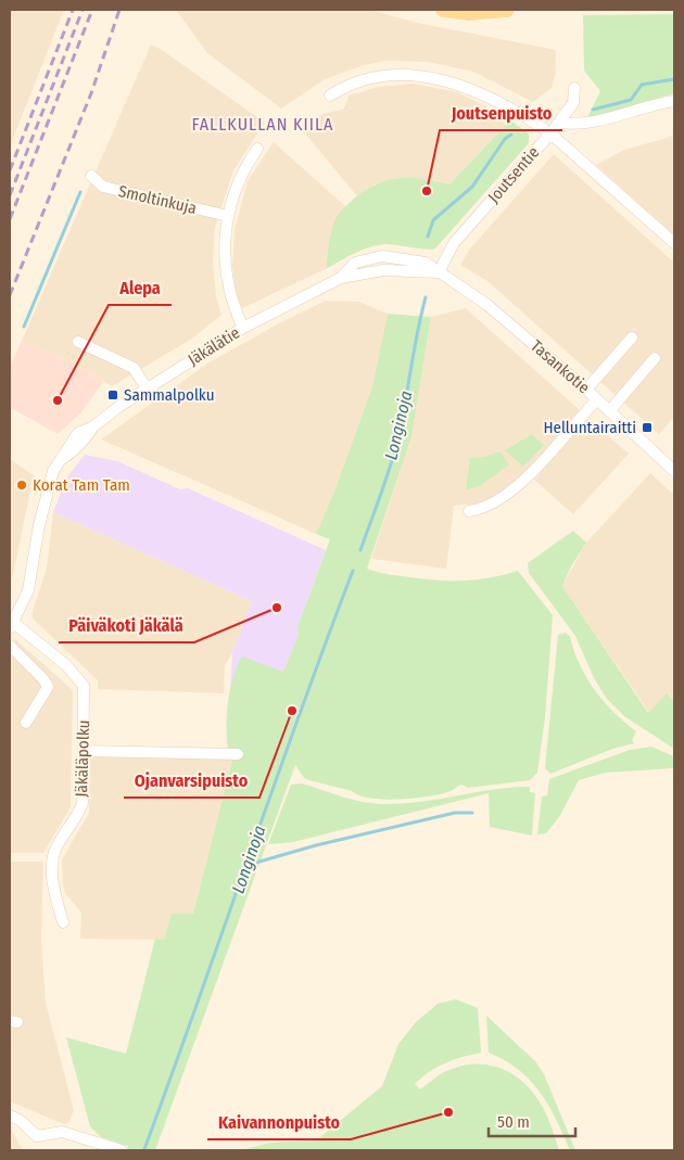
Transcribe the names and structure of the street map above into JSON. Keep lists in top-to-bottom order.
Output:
{
  "streets": {
    "street": [
      "Joutsentie",
      "Smoltinkuja",
      "Jäkälätie",
      "Tasankotie",
      "Jäkäläpolku"
    ]
  },
  "crossings": [
    ["Joutsentie", "Jäkälätie"],
    ["Joutsentie", "Tasankotie"],
    ["Jäkälätie", "Tasankotie"],
    ["Jäkälätie", "Jäkäläpolku"]
  ],
  "districts": ["FALLKULLAN KIILA"],
  "water": ["Longinoja"],
  "places": {
    "other": [
      "Joutsenpuisto",
      "Alepa",
      "Korat Tam Tam",
      "Päiväkoti Jäkälä",
      "Ojanvarsipuisto",
      "Kaivannonpuisto"
    ],
    "transit": ["Sammalpolku", "Helluntairaitti"]
  },
  "scale_bar": "50 m"
}
